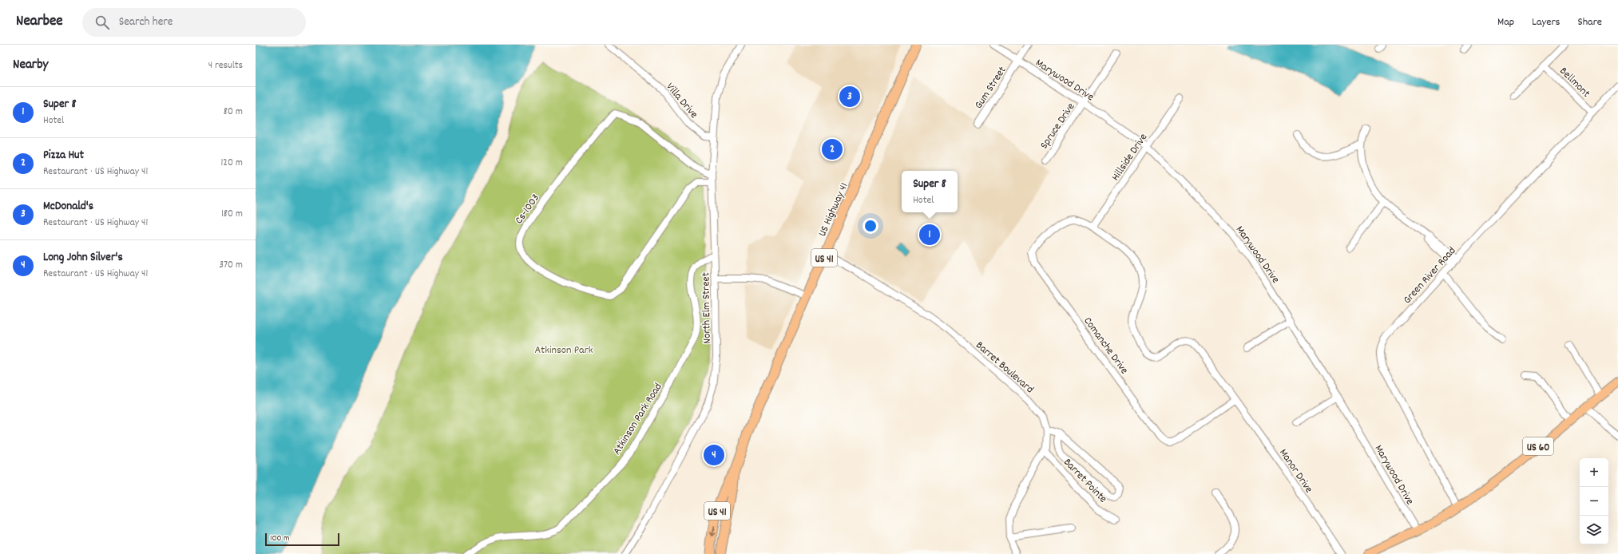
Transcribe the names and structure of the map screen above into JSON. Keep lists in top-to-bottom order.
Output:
{
  "streets": {
    "highway": ["US Highway 41", "US 41"],
    "main road": ["US 60"],
    "street": [
      "Marywood Drive",
      "Bellmont",
      "Gum Street",
      "Villa Drive",
      "Spruce Drive",
      "Hillside Drive",
      "Cs-1003",
      "Green River Road",
      "North Elm Street",
      "Comanche Drive",
      "Barret Boulevard",
      "Atkinson Park Road",
      "Manor Drive",
      "Barret Pointe"
    ]
  },
  "crossings": [
    ["Marywood Drive", "Gum Street"],
    ["Marywood Drive", "Spruce Drive"],
    ["Marywood Drive", "Hillside Drive"],
    ["Marywood Drive", "US 60"],
    ["Bellmont", "Green River Road"],
    ["Villa Drive", "North Elm Street"],
    ["Hillside Drive", "Comanche Drive"],
    ["Hillside Drive", "Manor Drive"],
    ["Cs-1003", "North Elm Street"],
    ["US Highway 41", "US 41"],
    ["US Highway 41", "Barret Boulevard"],
    ["Green River Road", "US 60"],
    ["North Elm Street", "Atkinson Park Road"],
    ["Comanche Drive", "Manor Drive"],
    ["Barret Boulevard", "Barret Pointe"]
  ],
  "parks": ["Atkinson Park"],
  "scale_bar": "100 m",
  "page": {
    "header": "Nearbee",
    "search": "Search here",
    "nav": ["Map", "Layers", "Share"],
    "heading": ["Nearby", "4 results"],
    "pins": [
      "3",
      "2",
      "1",
      "4"
    ],
    "list": [
      {
        "mark": "1",
        "name": "Super 8",
        "note": "Hotel",
        "value": "80 m"
      },
      {
        "mark": "2",
        "name": "Pizza Hut",
        "note": "Restaurant · US Highway 41",
        "value": "120 m"
      },
      {
        "mark": "3",
        "name": "McDonald's",
        "note": "Restaurant · US Highway 41",
        "value": "180 m"
      },
      {
        "mark": "4",
        "name": "Long John Silver's",
        "note": "Restaurant · US Highway 41",
        "value": "370 m"
      }
    ],
    "popup": ["Super 8", "Hotel"],
    "map_buttons": ["+", "−"],
    "scale": "100 m"
  }
}
